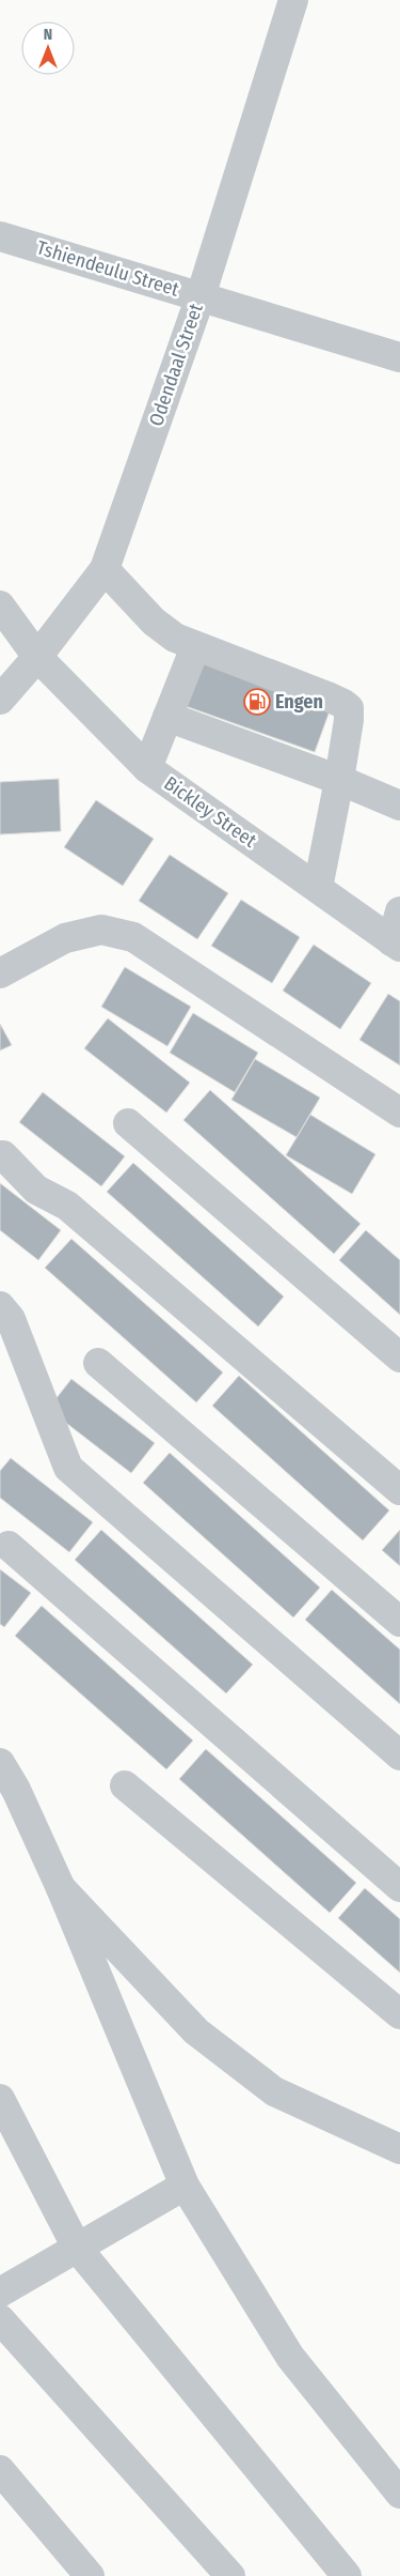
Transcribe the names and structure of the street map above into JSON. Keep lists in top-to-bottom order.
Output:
{
  "streets": {
    "street": ["Tshiendeulu Street", "Odendaal Street", "Bickley Street"]
  },
  "crossings": [
    ["Tshiendeulu Street", "Odendaal Street"],
    ["Odendaal Street", "Bickley Street"]
  ],
  "places": {
    "fuel station": ["Engen"]
  },
  "north": "top"
}
